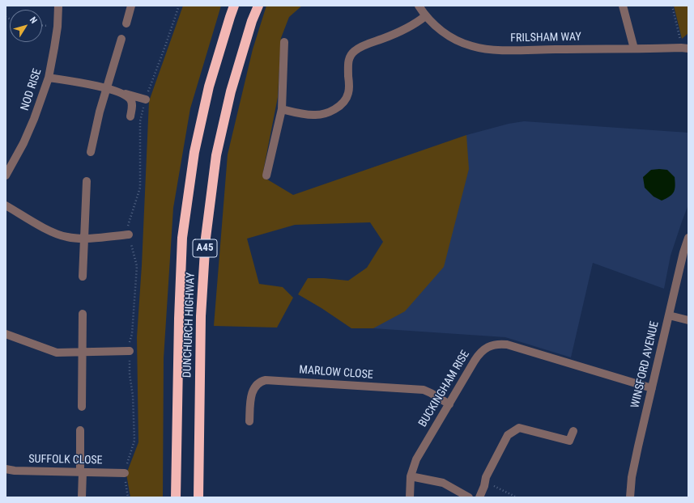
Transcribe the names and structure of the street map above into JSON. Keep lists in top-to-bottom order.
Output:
{
  "streets": {
    "highway": ["A45", "DUNCHURCH HIGHWAY"],
    "street": [
      "FRILSHAM WAY",
      "NOD RISE",
      "WINSFORD AVENUE",
      "MARLOW CLOSE",
      "BUCKINGHAM RISE",
      "SUFFOLK CLOSE"
    ]
  },
  "crossings": [
    ["WINSFORD AVENUE", "BUCKINGHAM RISE"],
    ["MARLOW CLOSE", "BUCKINGHAM RISE"]
  ],
  "north": "top right"
}
